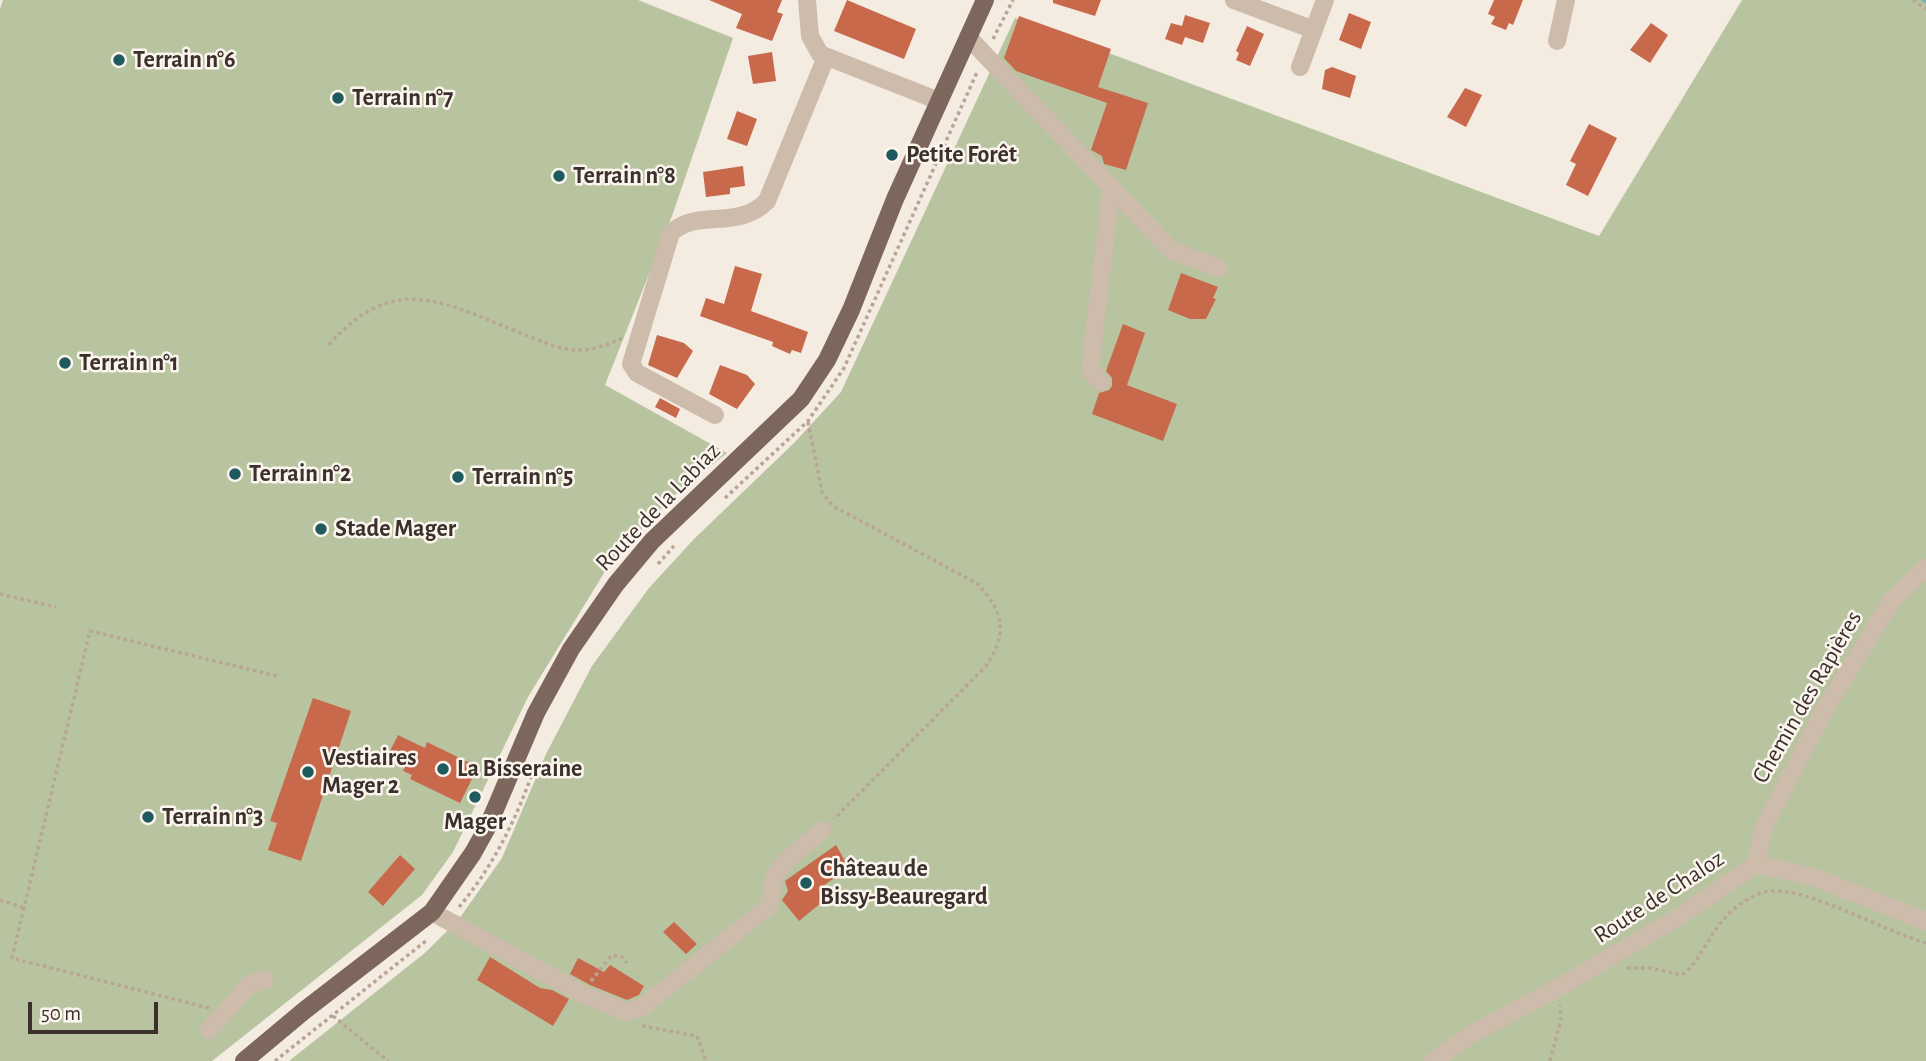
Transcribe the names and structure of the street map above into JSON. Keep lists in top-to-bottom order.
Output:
{
  "streets": {
    "main road": ["Route de la Labiaz"],
    "street": ["Chemin des Rapières", "Route de Chaloz"]
  },
  "crossings": [
    ["Chemin des Rapières", "Route de Chaloz"]
  ],
  "places": [
    "Terrain n°6",
    "Terrain n°7",
    "Petite Forêt",
    "Terrain n°8",
    "Terrain n°1",
    "Terrain n°2",
    "Terrain n°5",
    "Stade Mager",
    "La Bisseraine",
    "Vestiaires Mager 2",
    "Mager",
    "Terrain n°3",
    "Château de Bissy-Beauregard"
  ],
  "scale_bar": "50 m"
}
